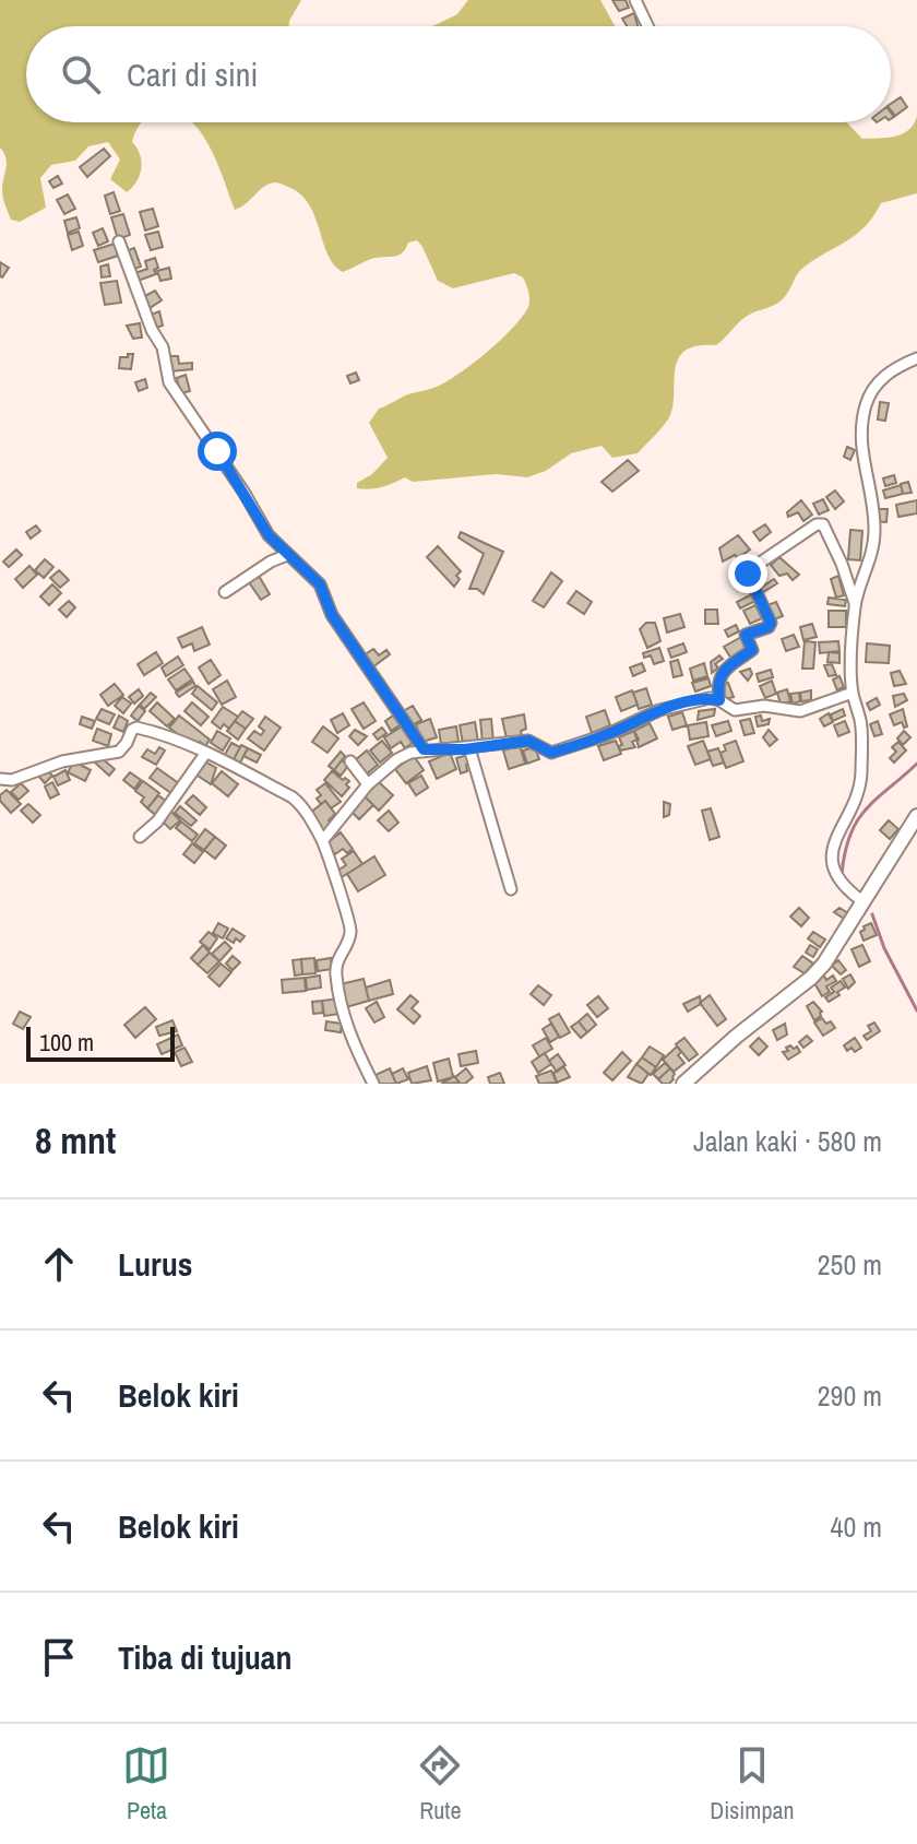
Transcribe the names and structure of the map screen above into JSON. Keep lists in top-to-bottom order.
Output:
{
  "scale_bar": "100 m",
  "page": {
    "search": "Cari di sini",
    "scale": "100 m",
    "heading": ["8 mnt", "Jalan kaki · 580 m"],
    "list": [
      ["Lurus", "250 m"],
      ["Belok kiri", "290 m"],
      ["Belok kiri", "40 m"],
      "Tiba di tujuan"
    ],
    "nav": ["Peta", "Rute", "Disimpan"]
  }
}
